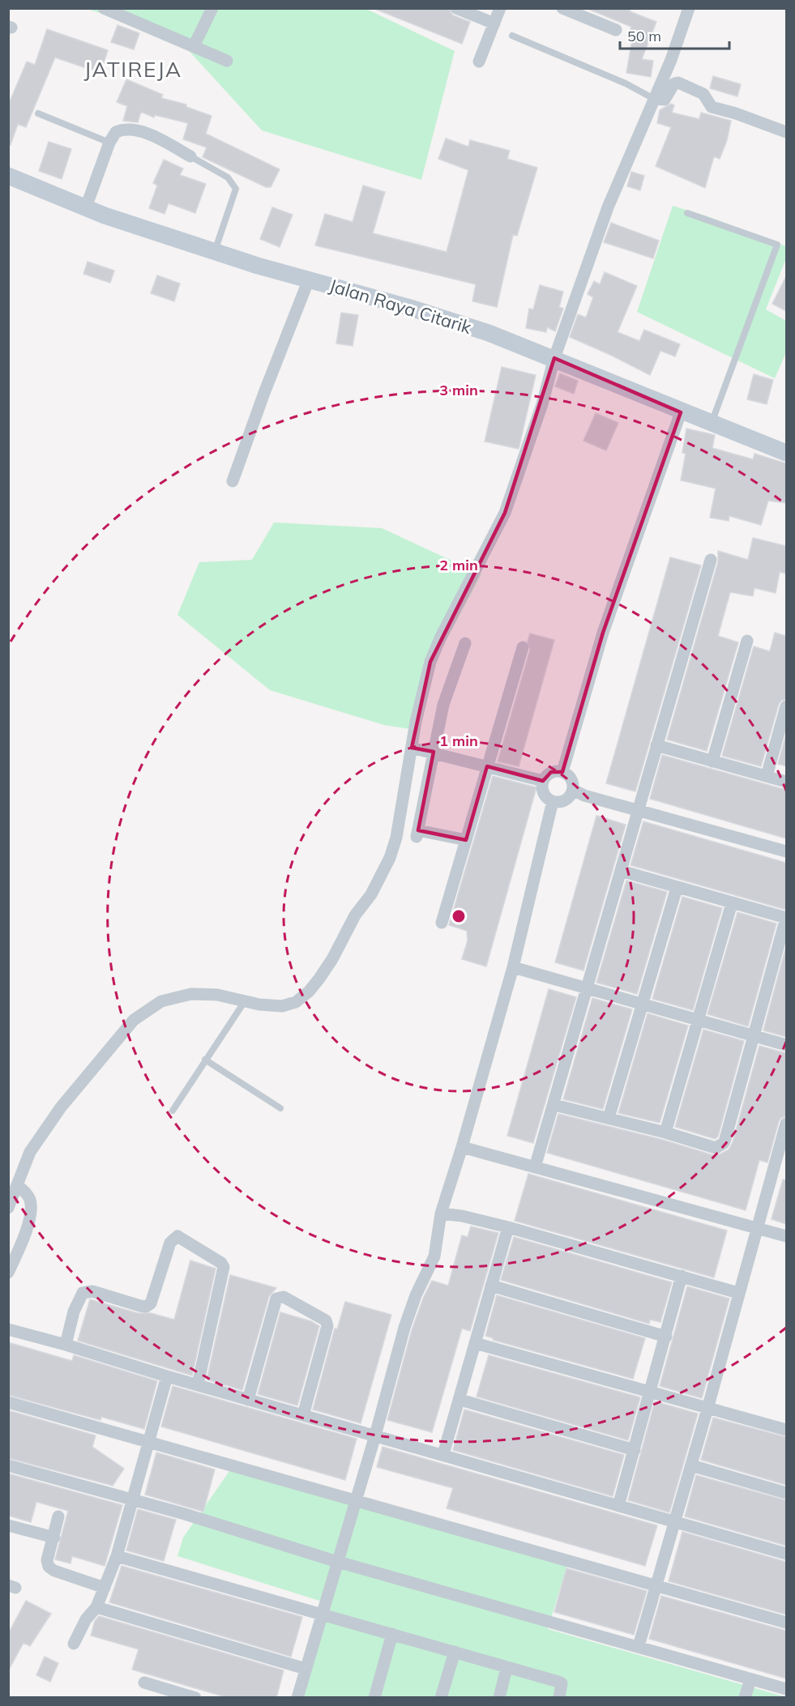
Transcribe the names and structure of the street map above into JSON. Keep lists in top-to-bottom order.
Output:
{
  "streets": {
    "street": ["Jalan Raya Citarik"]
  },
  "districts": ["JATIREJA"],
  "scale_bar": "50 m",
  "rings": ["3 min", "2 min", "1 min"]
}
